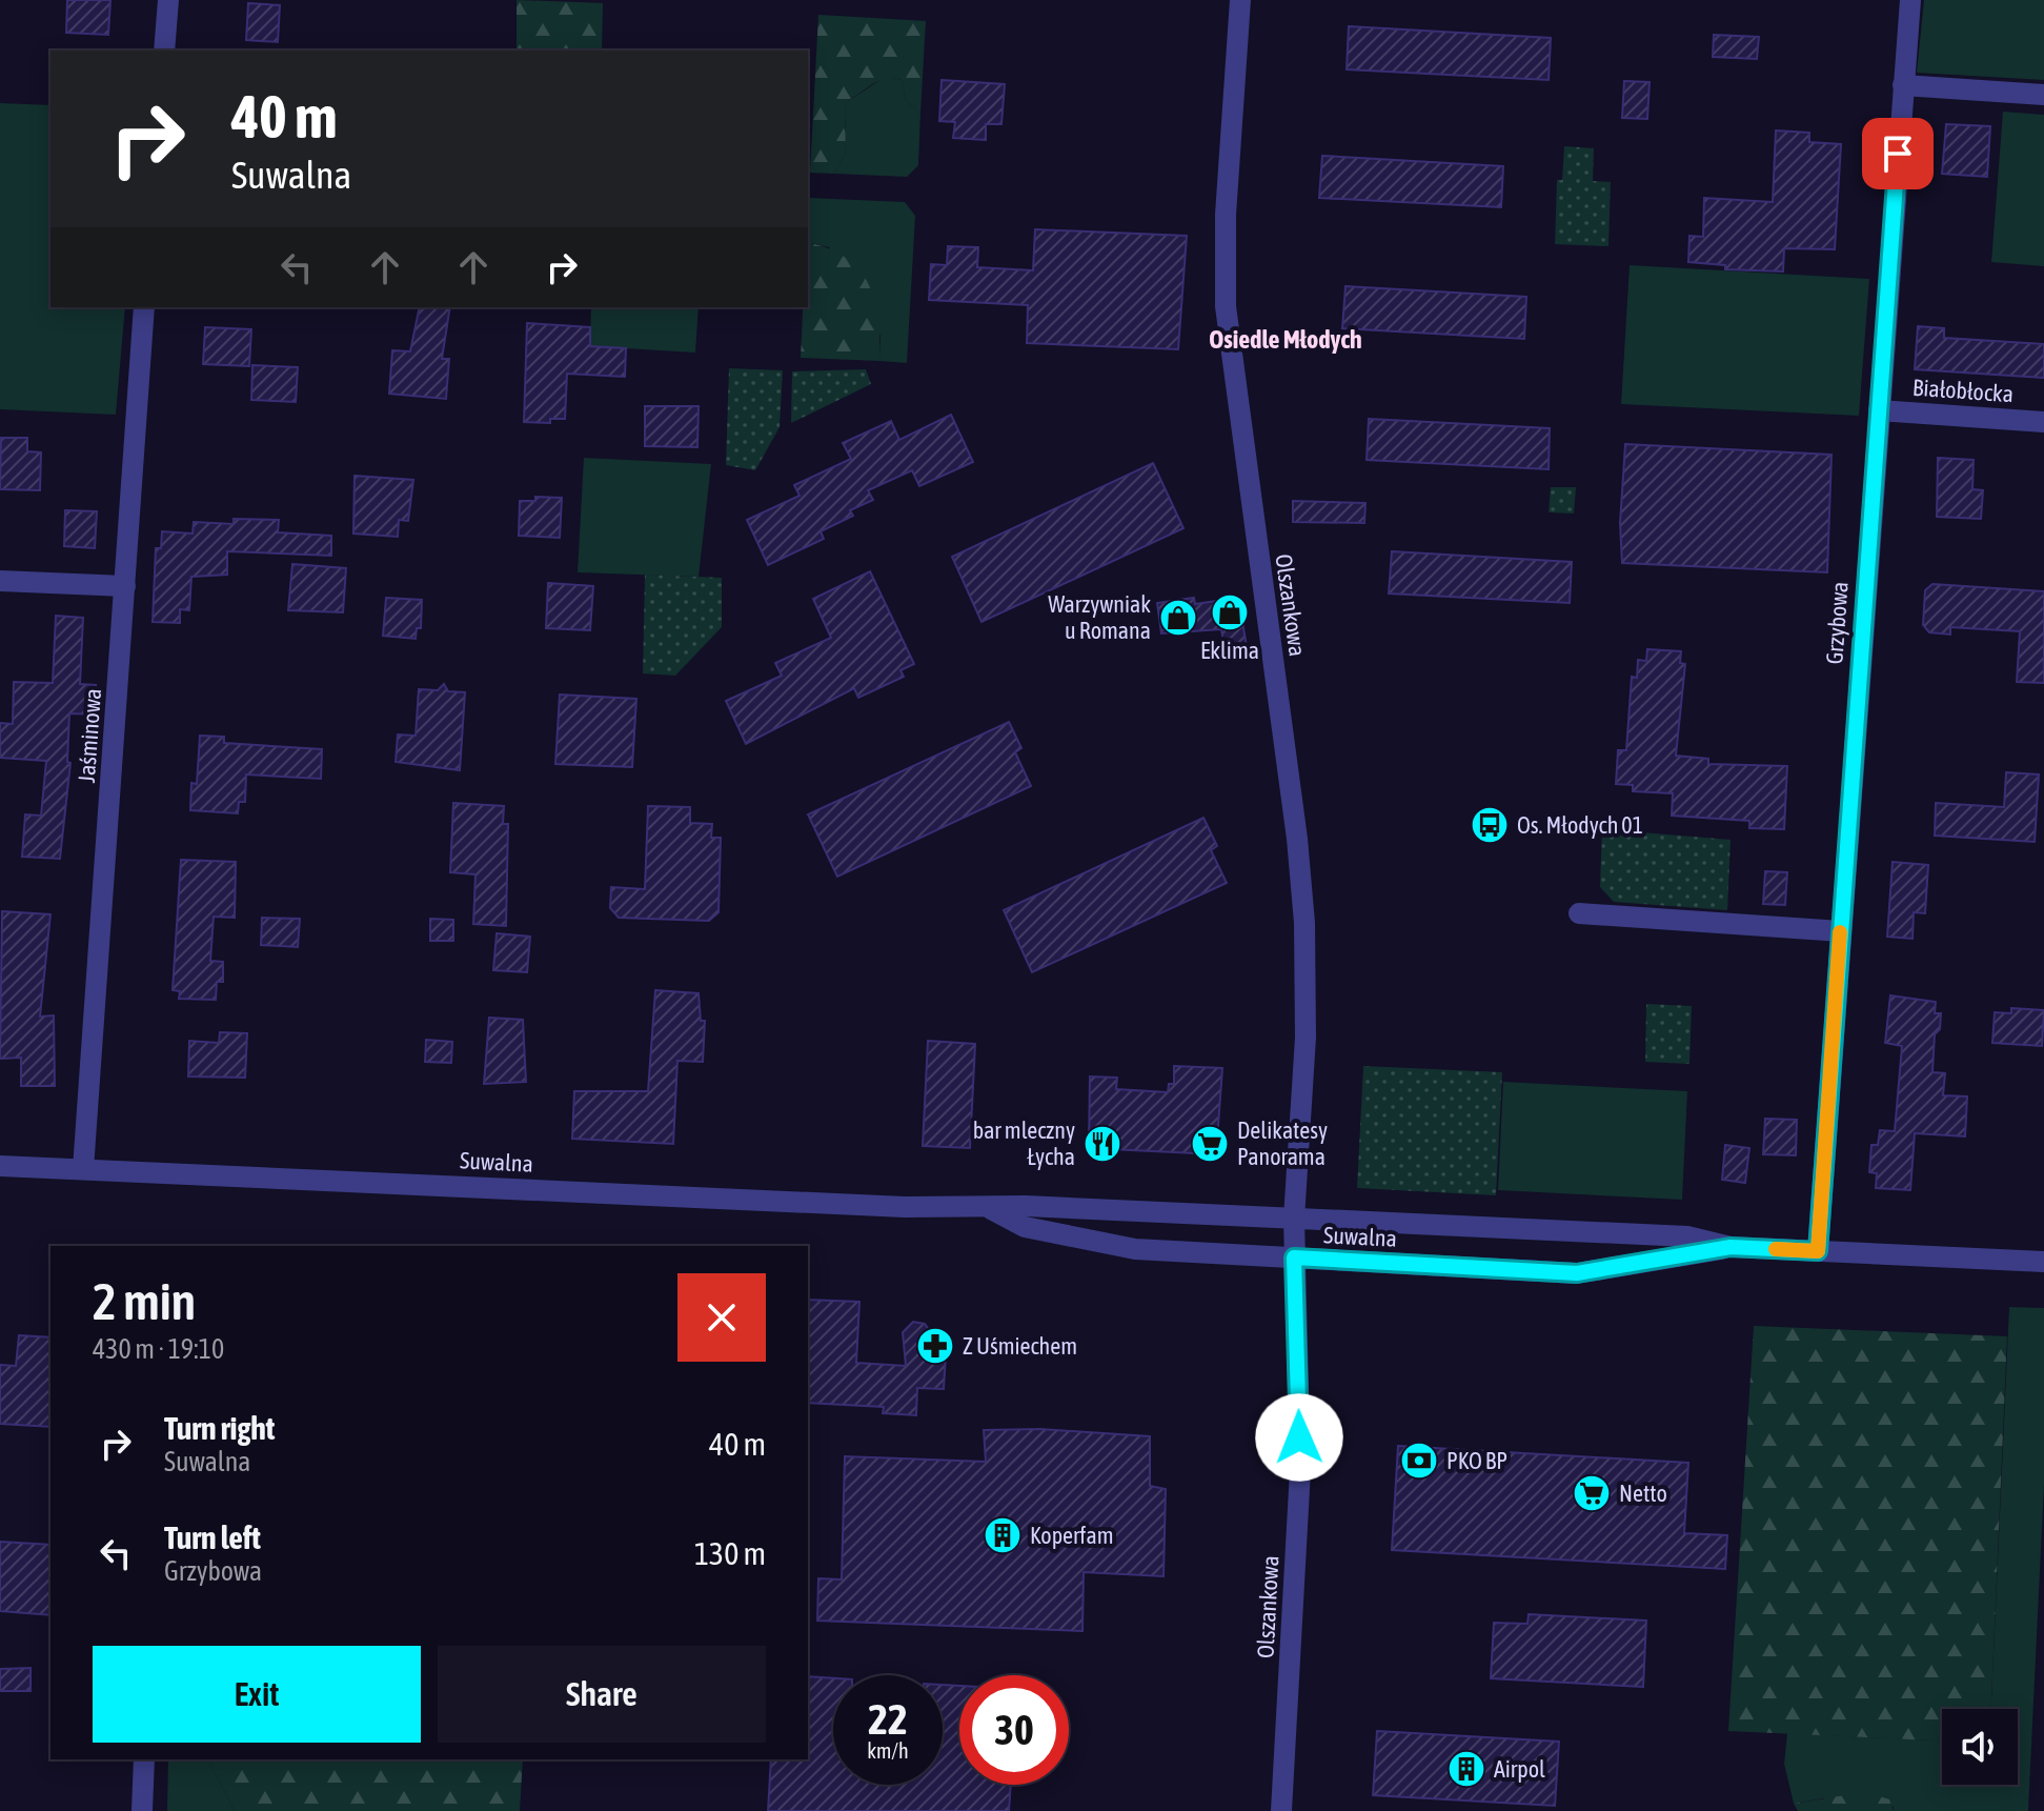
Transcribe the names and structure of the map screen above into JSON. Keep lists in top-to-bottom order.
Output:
{
  "streets": {
    "street": [
      "Białobłocka",
      "Olszankowa",
      "Grzybowa",
      "Jaśminowa",
      "Suwalna"
    ]
  },
  "crossings": [
    ["Białobłocka", "Grzybowa"],
    ["Olszankowa", "Suwalna"],
    ["Grzybowa", "Suwalna"],
    ["Jaśminowa", "Suwalna"]
  ],
  "districts": ["Osiedle Młodych"],
  "places": {
    "shop": ["Eklima", "Warzywniak u Romana"],
    "bus stop": ["Os. Młodych 01"],
    "restaurant": ["bar mleczny Łycha"],
    "supermarket": ["Delikatesy Panorama", "Netto"],
    "pharmacy": ["Z Uśmiechem"],
    "bank": ["PKO BP"],
    "building": ["Koperfam", "Airpol"]
  },
  "page": {
    "turn": ["40 m", "Suwalna"],
    "heading": ["2 min", "430 m · 19:10"],
    "list": [
      {
        "name": "Turn right",
        "note": "Suwalna",
        "value": "40 m"
      },
      {
        "name": "Turn left",
        "note": "Grzybowa",
        "value": "130 m"
      }
    ],
    "buttons": ["Exit", "Share"],
    "speed": "22 km/h",
    "limit": "30"
  }
}
